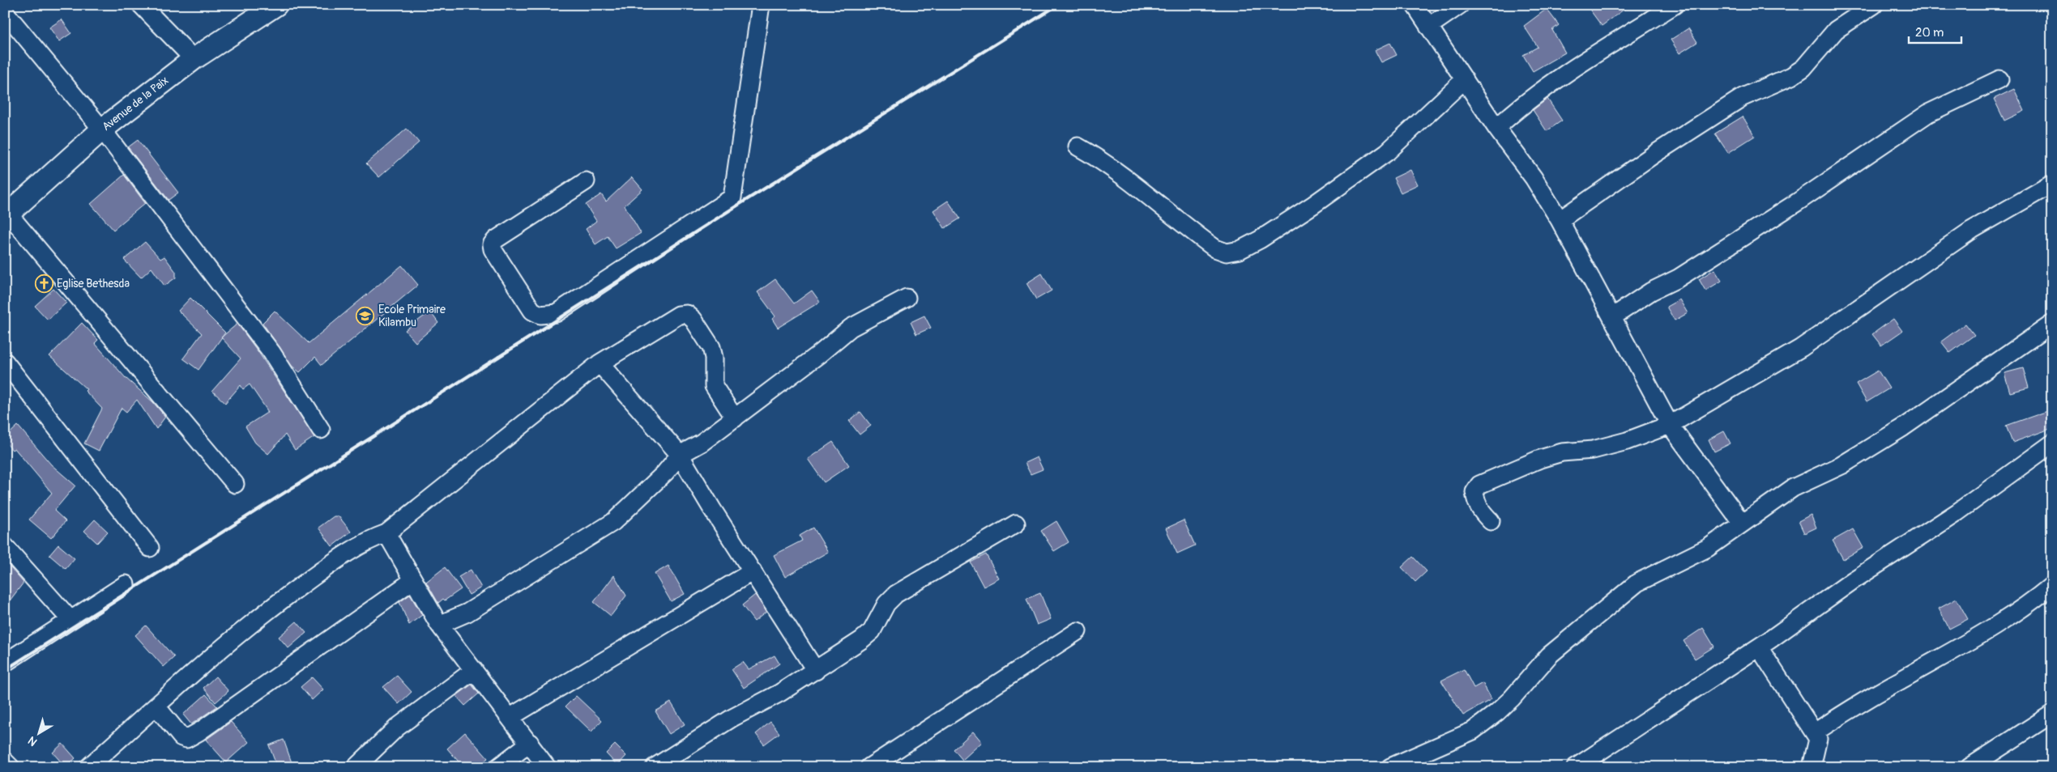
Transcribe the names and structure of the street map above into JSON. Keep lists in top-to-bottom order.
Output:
{
  "streets": {
    "street": ["Avenue de la Paix"]
  },
  "places": {
    "church": ["Eglise Bethesda"],
    "school or university": ["Ecole Primaire Kilambu"]
  },
  "scale_bar": "20 m",
  "north": "bottom left"
}
